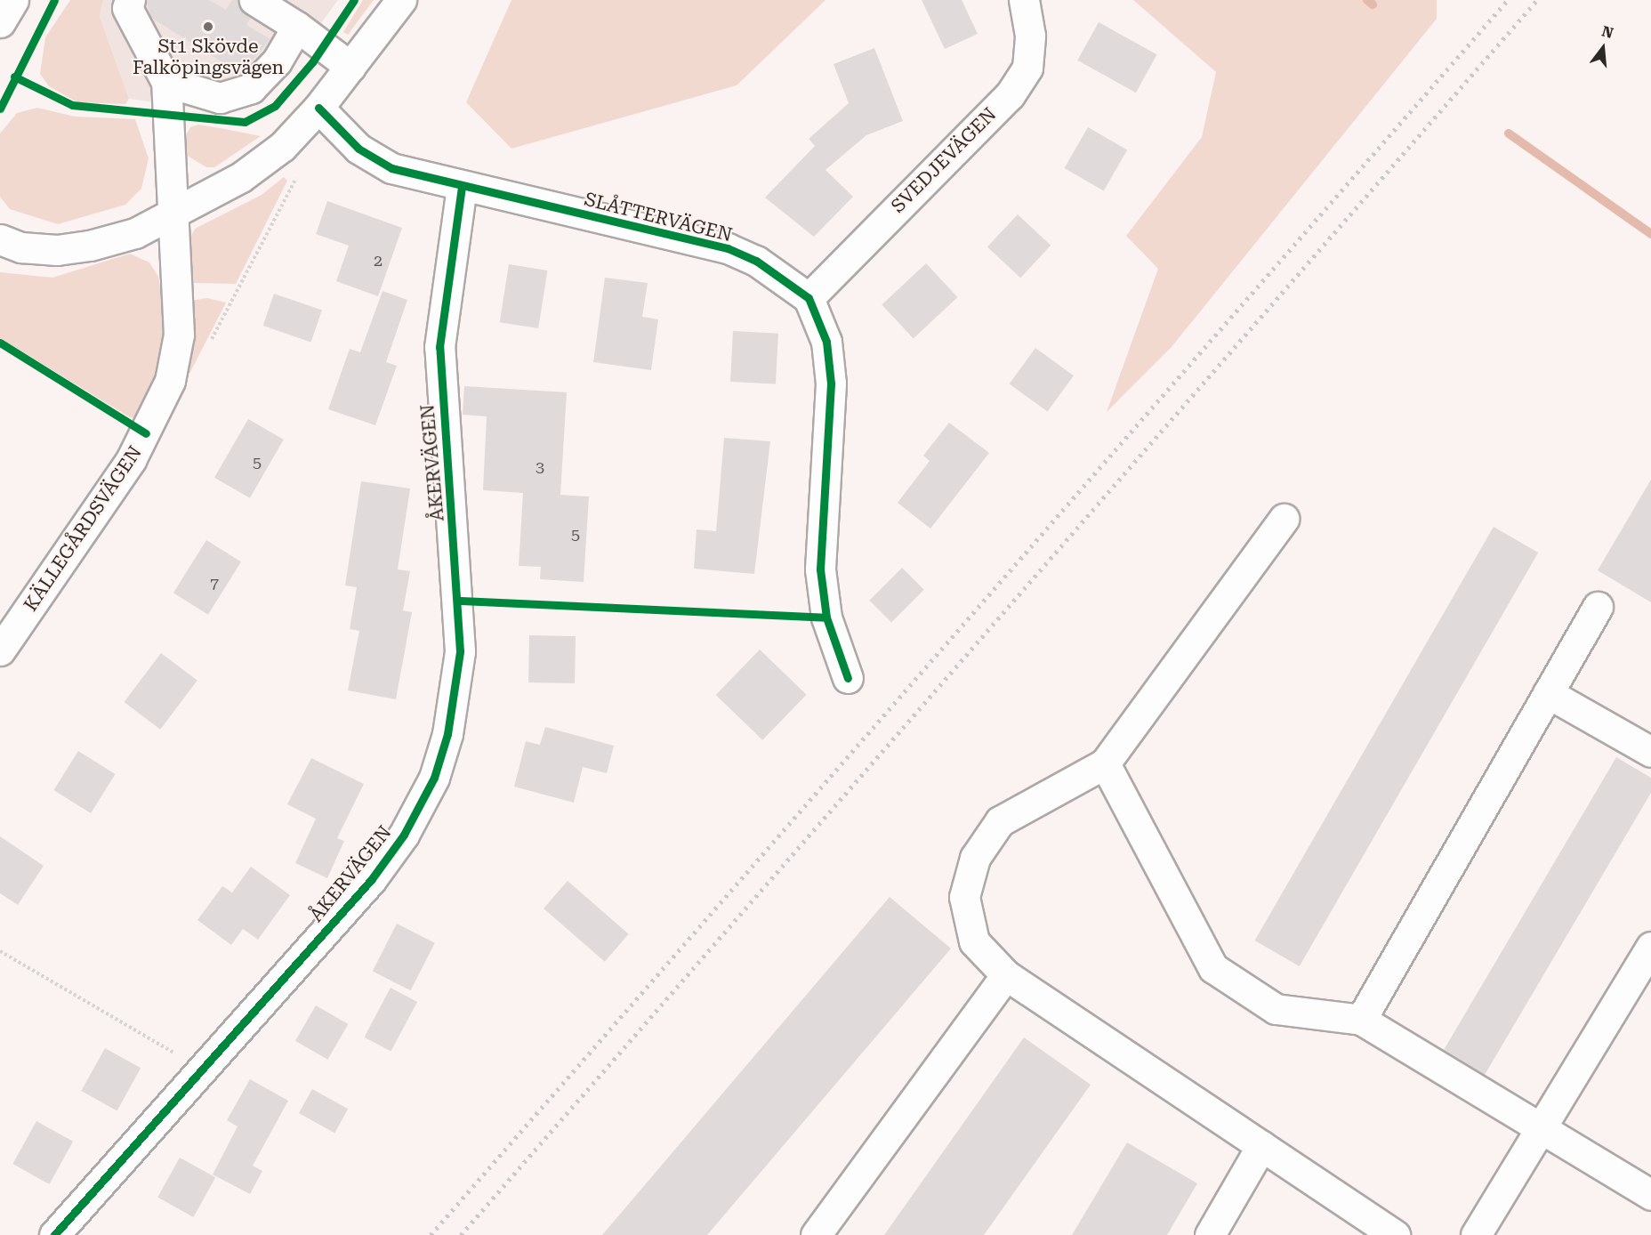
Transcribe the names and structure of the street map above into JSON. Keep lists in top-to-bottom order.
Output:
{
  "streets": {
    "street": [
      "SVEDJEVÄGEN",
      "SLÅTTERVÄGEN",
      "ÅKERVÄGEN",
      "KÄLLEGÅRDSVÄGEN"
    ]
  },
  "crossings": [
    ["SVEDJEVÄGEN", "SLÅTTERVÄGEN"],
    ["SLÅTTERVÄGEN", "ÅKERVÄGEN"]
  ],
  "places": ["St1 Skövde Falköpingsvägen"],
  "house_numbers": [
    "2",
    "5",
    "3",
    "5",
    "7"
  ],
  "north": "top"
}
